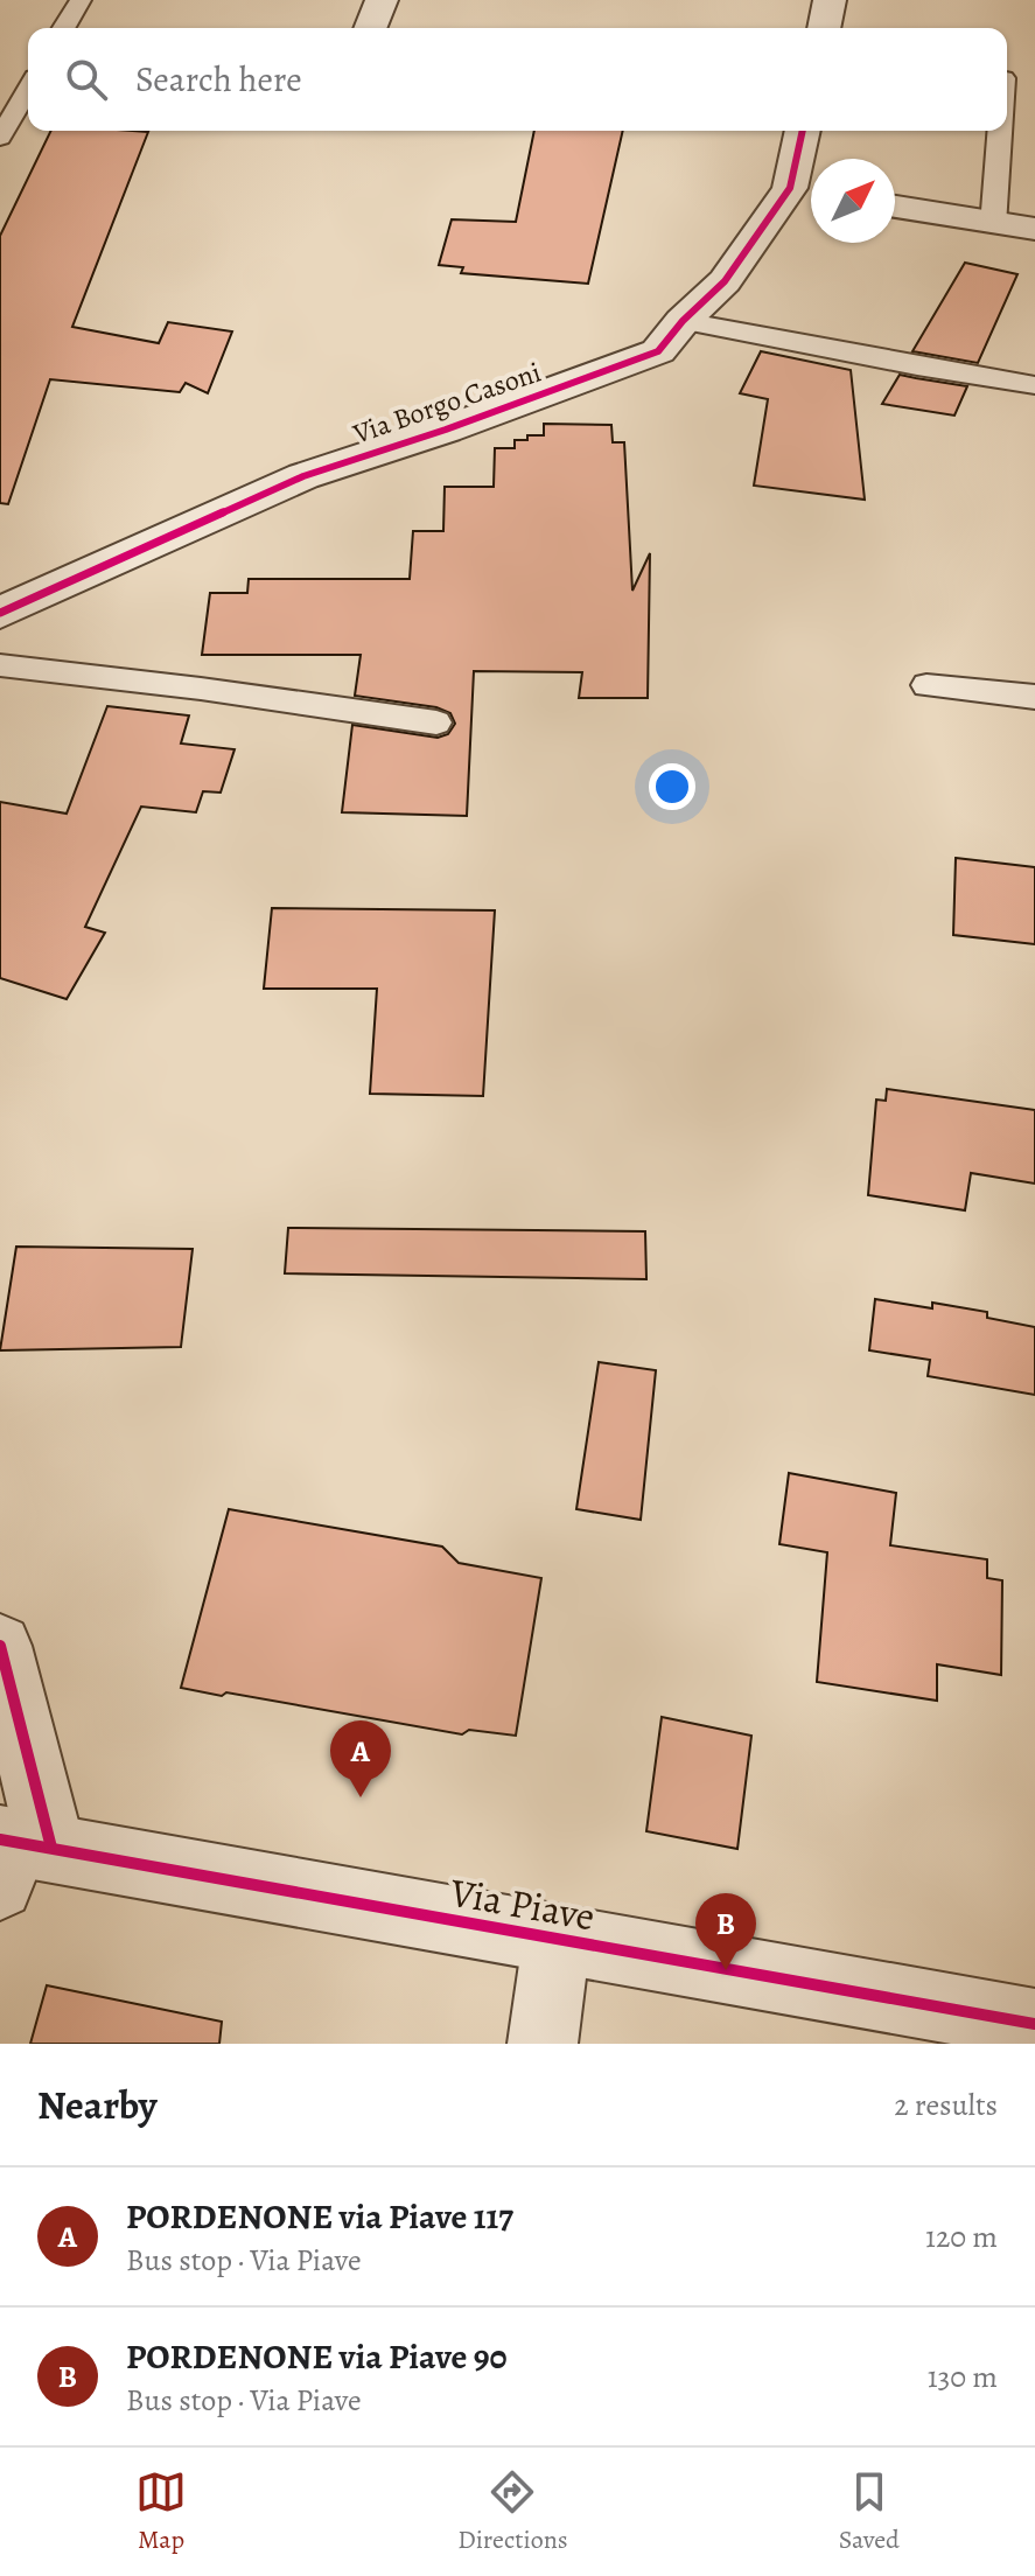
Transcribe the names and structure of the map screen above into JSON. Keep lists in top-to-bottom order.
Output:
{
  "streets": {
    "street": ["Via Borgo Casoni", "Via Piave"]
  },
  "north": "top right",
  "page": {
    "search": "Search here",
    "pins": ["A", "B"],
    "heading": ["Nearby", "2 results"],
    "list": [
      {
        "mark": "A",
        "name": "PORDENONE via Piave 117",
        "note": "Bus stop · Via Piave",
        "value": "120 m"
      },
      {
        "mark": "B",
        "name": "PORDENONE via Piave 90",
        "note": "Bus stop · Via Piave",
        "value": "130 m"
      }
    ],
    "nav": ["Map", "Directions", "Saved"]
  }
}
